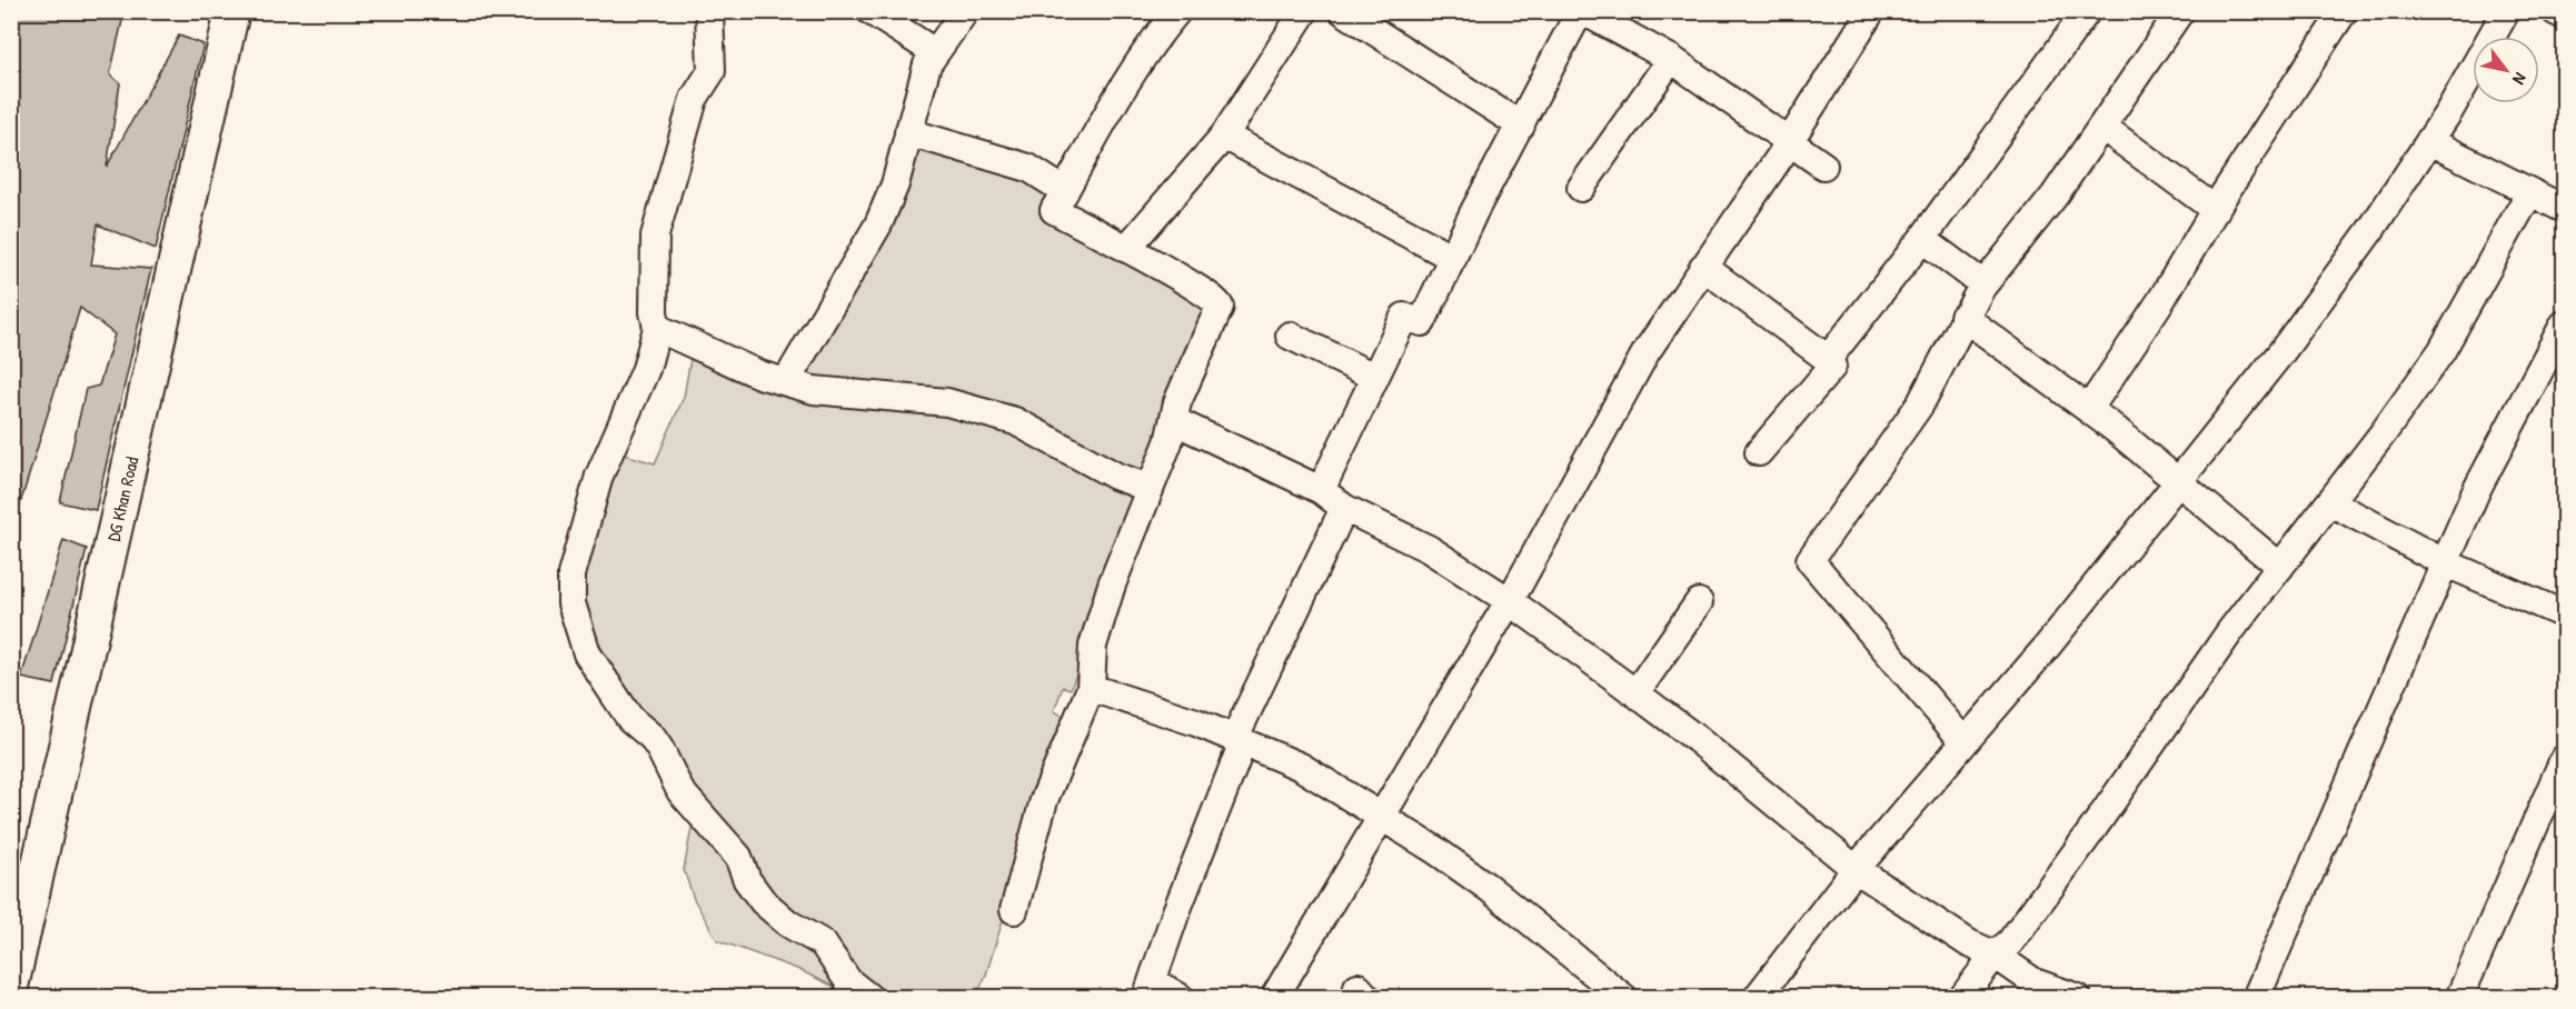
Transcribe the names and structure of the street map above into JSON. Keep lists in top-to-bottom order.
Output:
{
  "streets": {
    "main road": ["DG Khan Road"]
  },
  "north": "bottom right"
}
